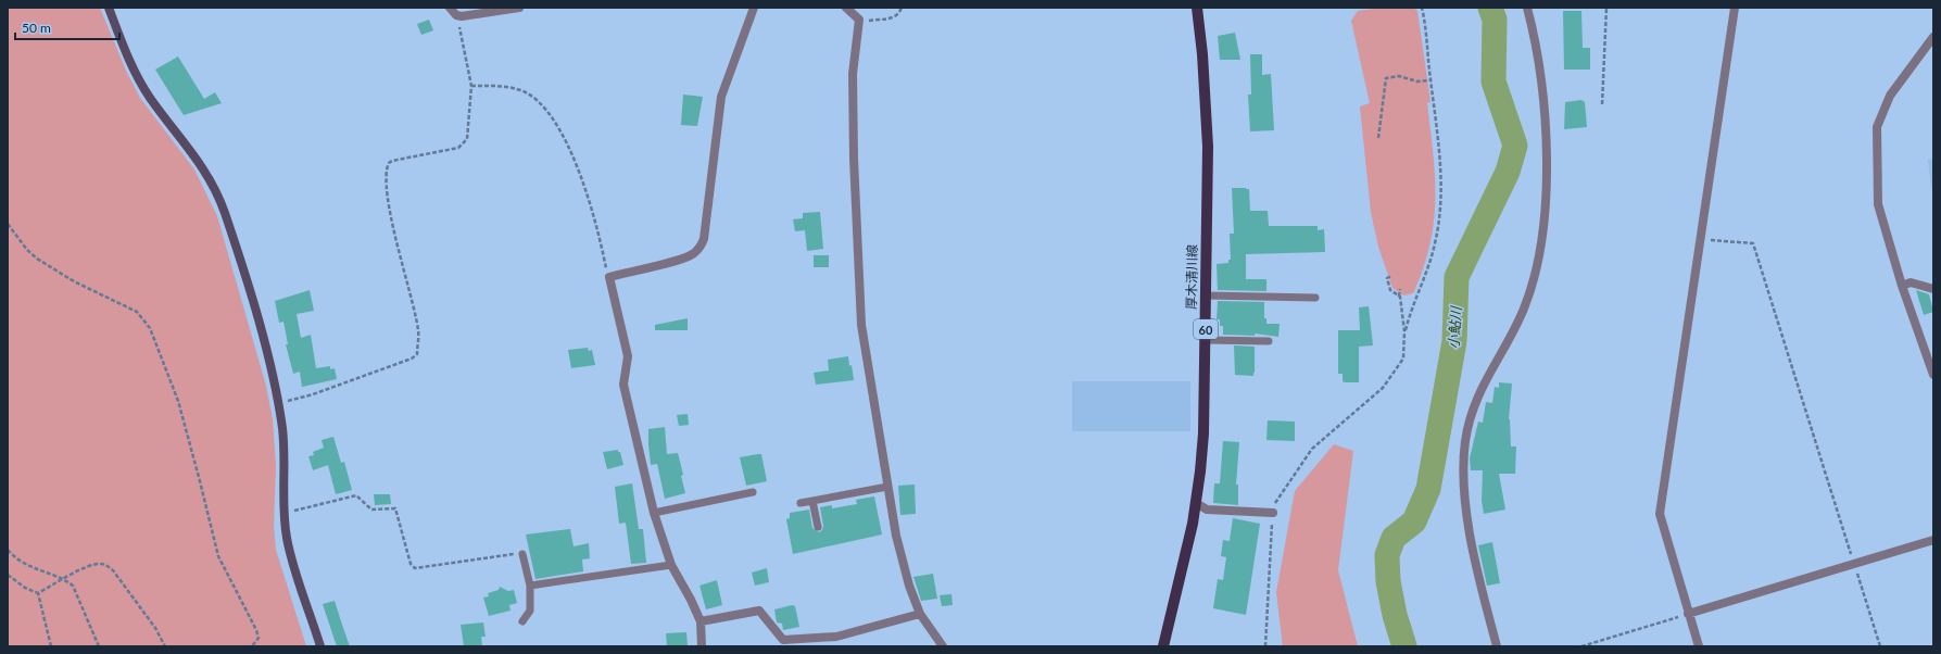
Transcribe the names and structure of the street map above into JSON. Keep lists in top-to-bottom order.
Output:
{
  "streets": {
    "main road": ["厚木清川線", "60"]
  },
  "water": ["小鮎川"],
  "scale_bar": "50 m"
}
